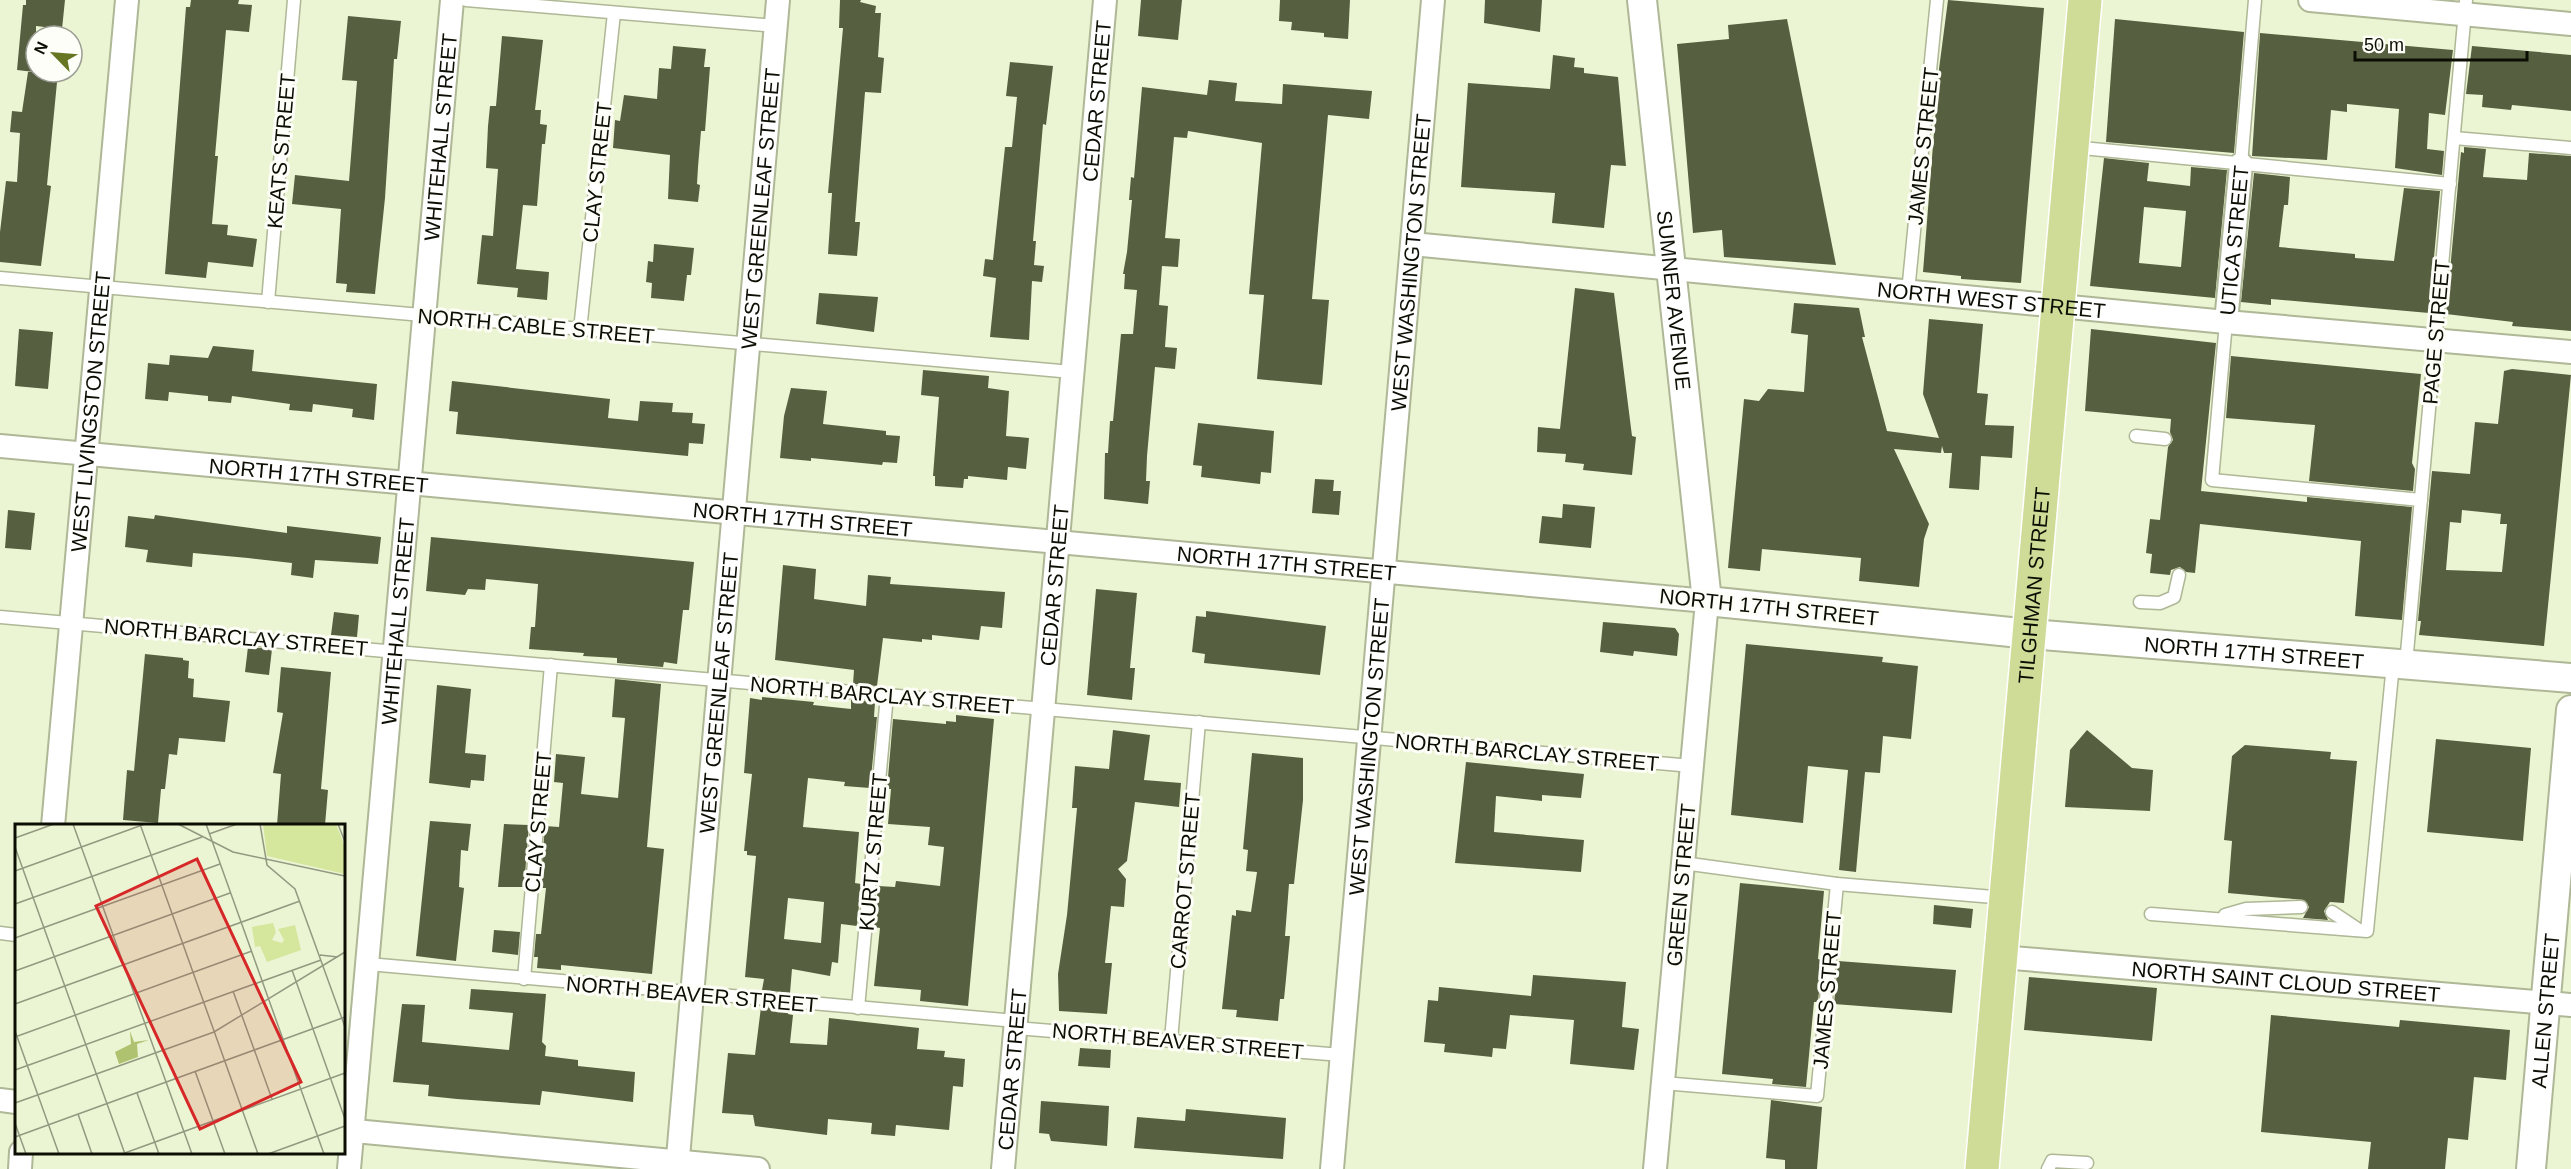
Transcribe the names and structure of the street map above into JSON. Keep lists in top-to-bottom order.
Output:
{
  "streets": {
    "main road": ["TILGHMAN STREET"],
    "street": [
      "CEDAR STREET",
      "WHITEHALL STREET",
      "WEST GREENLEAF STREET",
      "UTICA STREET",
      "WEST WASHINGTON STREET",
      "NORTH WEST STREET",
      "SUMNER AVENUE",
      "WEST LIVINGSTON STREET",
      "NORTH 17TH STREET",
      "GREEN STREET",
      "NORTH SAINT CLOUD STREET",
      "ALLEN STREET"
    ],
    "lane": [
      "JAMES STREET",
      "KEATS STREET",
      "CLAY STREET",
      "NORTH CABLE STREET",
      "PAGE STREET",
      "NORTH BARCLAY STREET",
      "KURTZ STREET",
      "CARROT STREET",
      "NORTH BEAVER STREET"
    ]
  },
  "crossings": [
    ["CEDAR STREET", "NORTH CABLE STREET"],
    ["CEDAR STREET", "NORTH 17TH STREET"],
    ["CEDAR STREET", "NORTH BARCLAY STREET"],
    ["CEDAR STREET", "NORTH BEAVER STREET"],
    ["WHITEHALL STREET", "NORTH CABLE STREET"],
    ["WHITEHALL STREET", "NORTH 17TH STREET"],
    ["WHITEHALL STREET", "NORTH BARCLAY STREET"],
    ["WHITEHALL STREET", "NORTH BEAVER STREET"],
    ["JAMES STREET", "NORTH WEST STREET"],
    ["JAMES STREET", "GREEN STREET"],
    ["KEATS STREET", "NORTH CABLE STREET"],
    ["CLAY STREET", "NORTH CABLE STREET"],
    ["CLAY STREET", "NORTH BARCLAY STREET"],
    ["CLAY STREET", "NORTH BEAVER STREET"],
    ["WEST GREENLEAF STREET", "NORTH CABLE STREET"],
    ["WEST GREENLEAF STREET", "NORTH 17TH STREET"],
    ["WEST GREENLEAF STREET", "NORTH BARCLAY STREET"],
    ["WEST GREENLEAF STREET", "NORTH BEAVER STREET"],
    ["UTICA STREET", "NORTH WEST STREET"],
    ["UTICA STREET", "PAGE STREET"],
    ["WEST WASHINGTON STREET", "NORTH WEST STREET"],
    ["WEST WASHINGTON STREET", "NORTH 17TH STREET"],
    ["WEST WASHINGTON STREET", "NORTH BARCLAY STREET"],
    ["WEST WASHINGTON STREET", "NORTH BEAVER STREET"],
    ["NORTH WEST STREET", "SUMNER AVENUE"],
    ["NORTH WEST STREET", "PAGE STREET"],
    ["NORTH WEST STREET", "TILGHMAN STREET"],
    ["SUMNER AVENUE", "NORTH 17TH STREET"],
    ["SUMNER AVENUE", "GREEN STREET"],
    ["NORTH CABLE STREET", "WEST LIVINGSTON STREET"],
    ["PAGE STREET", "NORTH 17TH STREET"],
    ["WEST LIVINGSTON STREET", "NORTH 17TH STREET"],
    ["WEST LIVINGSTON STREET", "NORTH BARCLAY STREET"],
    ["NORTH 17TH STREET", "TILGHMAN STREET"],
    ["NORTH 17TH STREET", "GREEN STREET"],
    ["TILGHMAN STREET", "NORTH SAINT CLOUD STREET"],
    ["NORTH BARCLAY STREET", "KURTZ STREET"],
    ["NORTH BARCLAY STREET", "CARROT STREET"],
    ["NORTH BARCLAY STREET", "GREEN STREET"],
    ["KURTZ STREET", "NORTH BEAVER STREET"],
    ["CARROT STREET", "NORTH BEAVER STREET"],
    ["NORTH SAINT CLOUD STREET", "ALLEN STREET"]
  ],
  "scale_bar": "50 m",
  "north": "top left"
}
